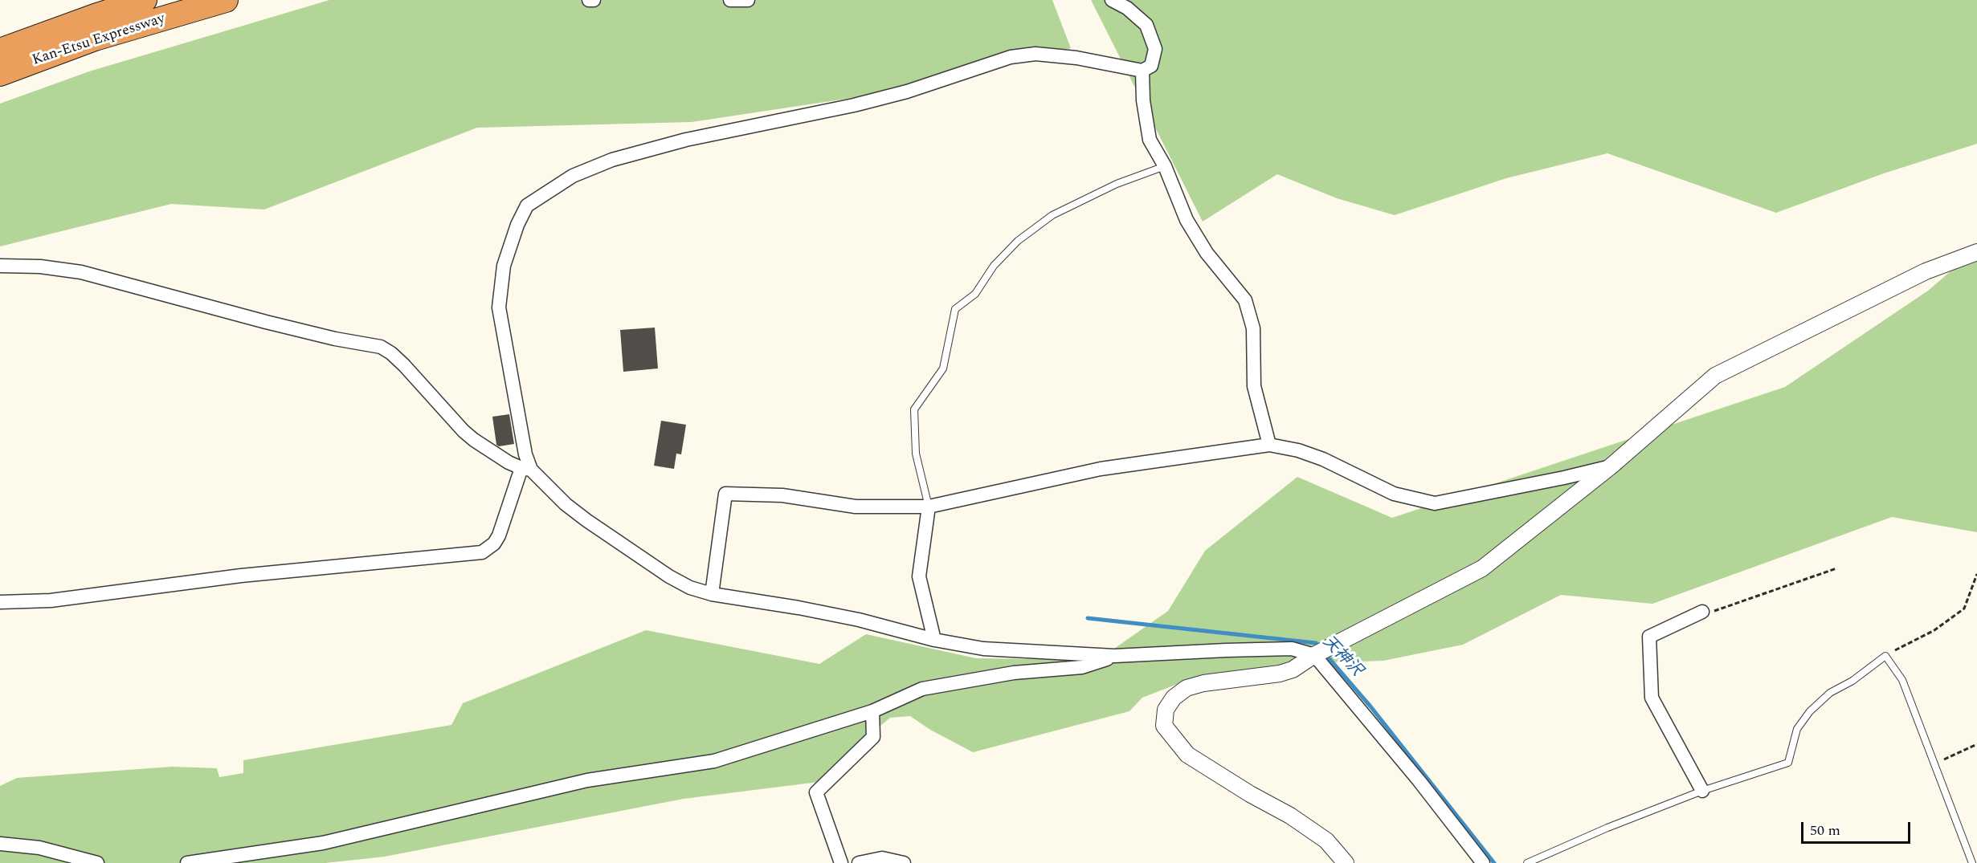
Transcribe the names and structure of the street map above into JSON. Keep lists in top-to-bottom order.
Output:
{
  "streets": {
    "highway": ["Kan-Etsu Expressway"]
  },
  "water": ["天神沢"],
  "scale_bar": "50 m"
}
